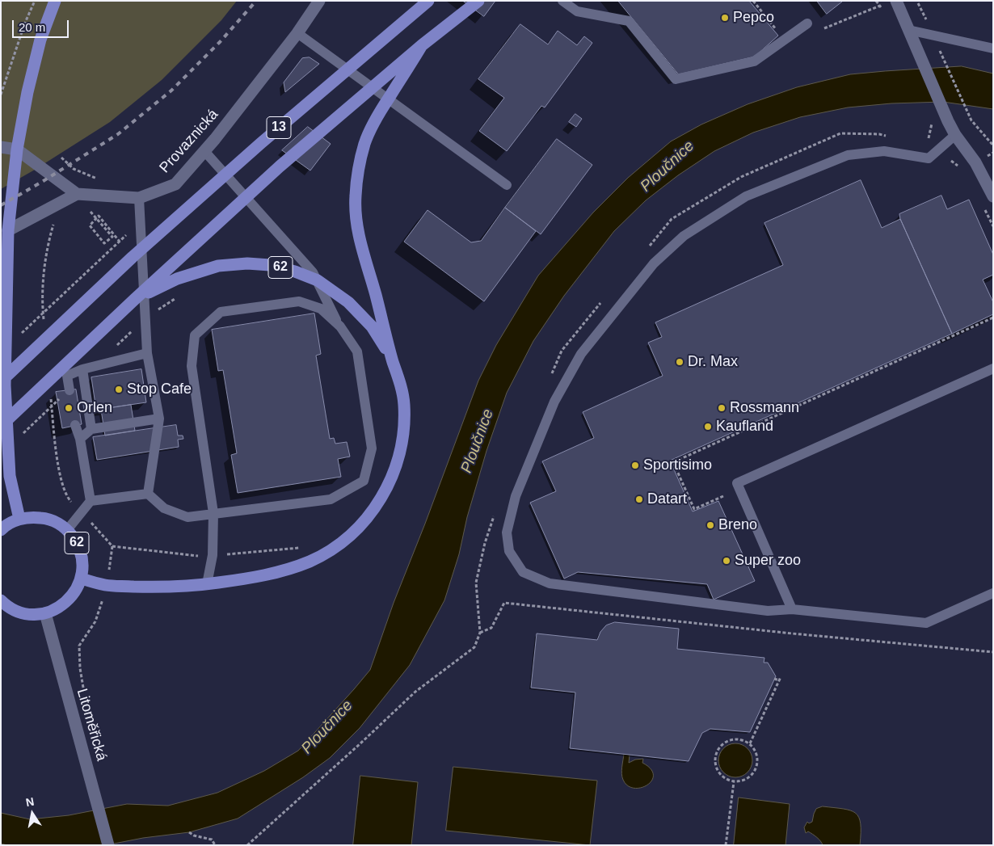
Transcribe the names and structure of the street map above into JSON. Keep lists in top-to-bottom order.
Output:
{
  "streets": {
    "main road": ["13", "62"],
    "street": ["Provaznická", "Litoměřická"]
  },
  "crossings": [
    ["13", "62"],
    ["62", "Litoměřická"]
  ],
  "water": ["Ploučnice"],
  "places": [
    "Pepco",
    "Dr. Max",
    "Stop Cafe",
    "Orlen",
    "Rossmann",
    "Kaufland",
    "Sportisimo",
    "Datart",
    "Breno",
    "Super zoo"
  ],
  "scale_bar": "20 m",
  "north": "top"
}
